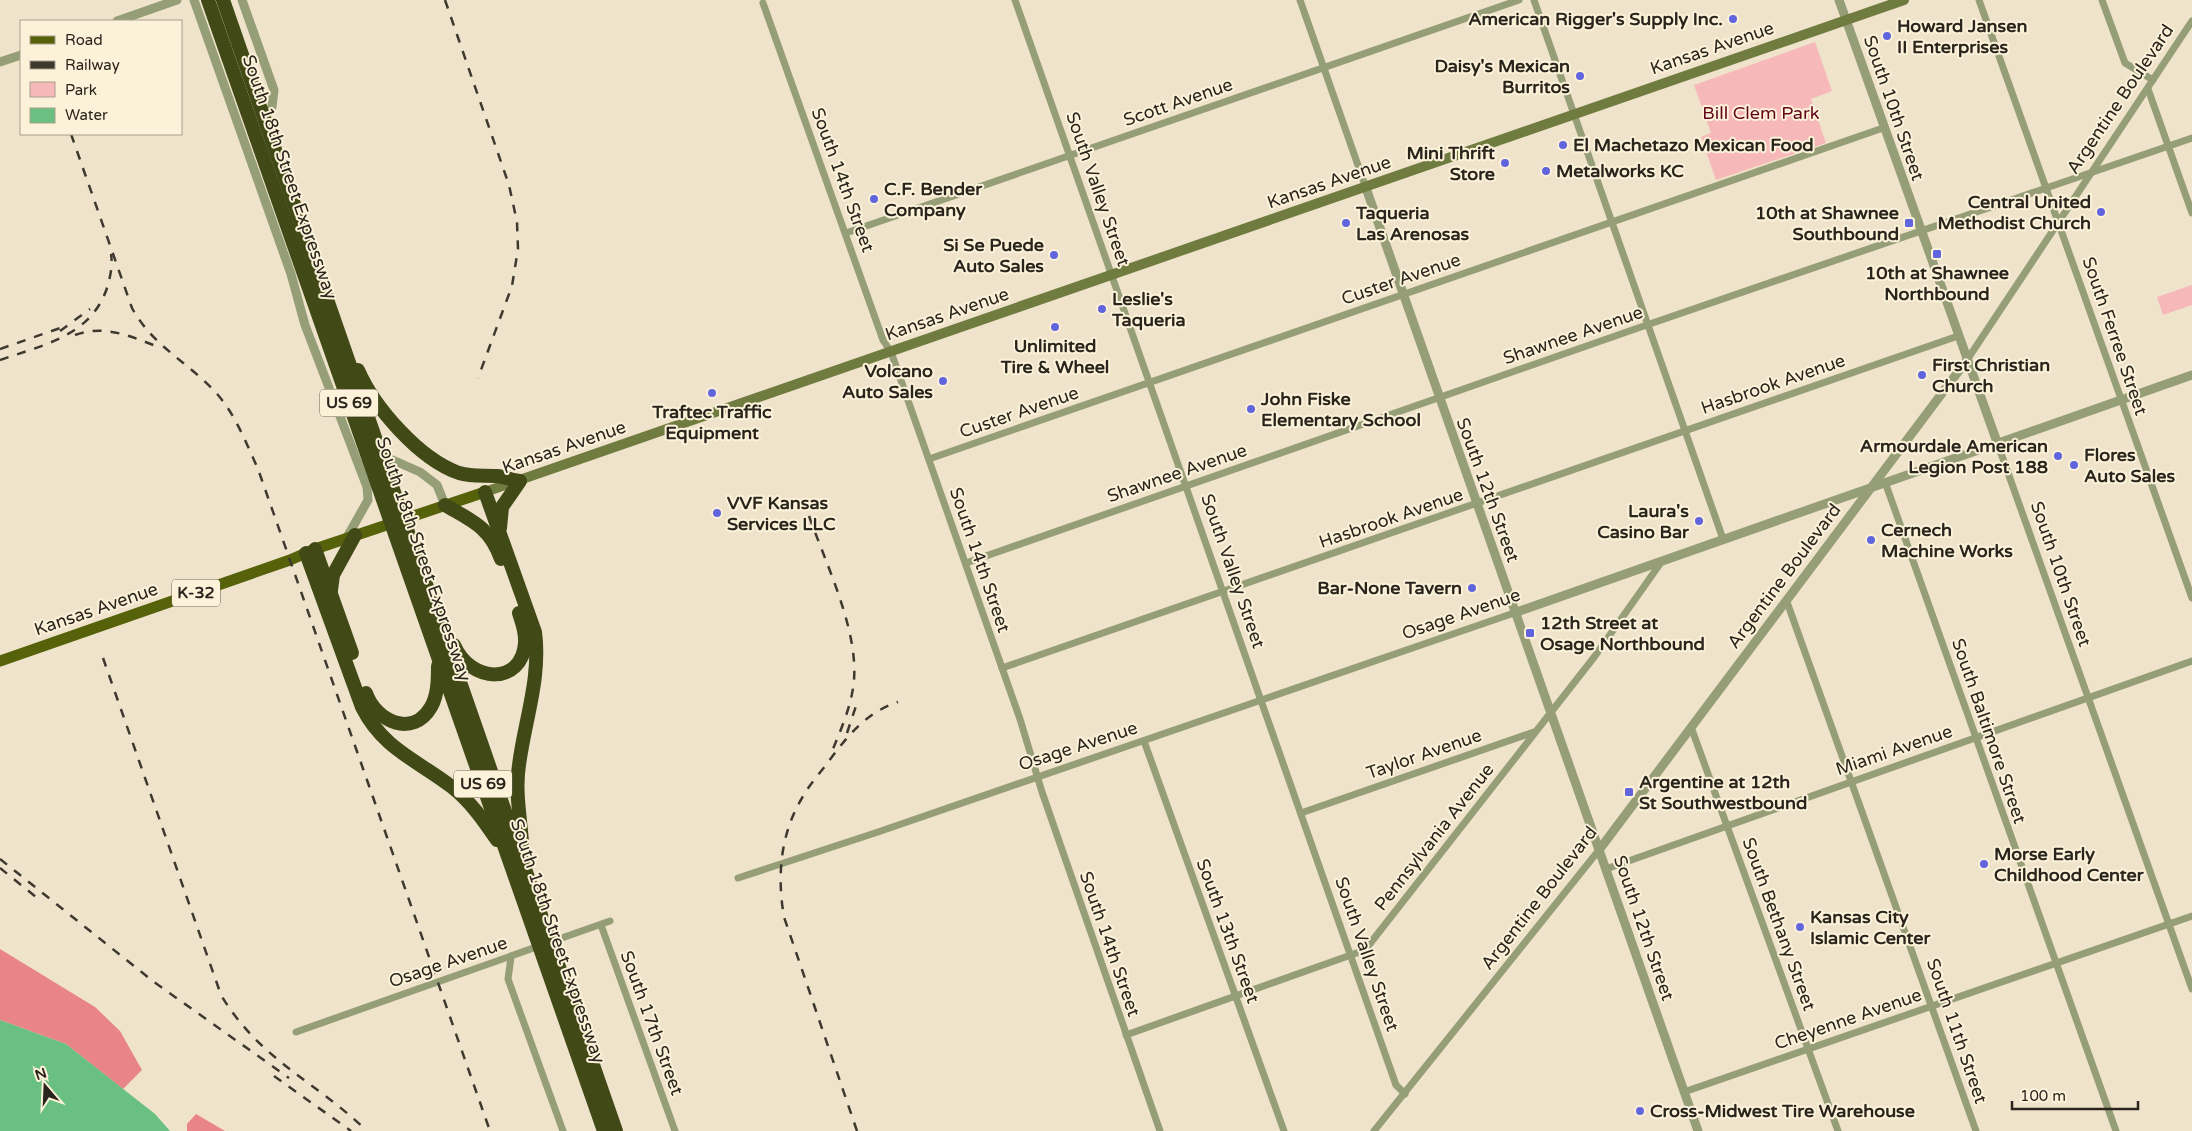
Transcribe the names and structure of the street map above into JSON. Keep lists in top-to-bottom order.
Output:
{
  "streets": {
    "highway": ["South 18th Street Expressway", "US 69"],
    "main road": ["Kansas Avenue", "K-32"],
    "street": [
      "Argentine Boulevard",
      "Scott Avenue",
      "South 10th Street",
      "South 14th Street",
      "South Valley Street",
      "Custer Avenue",
      "Shawnee Avenue",
      "South Ferree Street",
      "Hasbrook Avenue",
      "South 12th Street",
      "Osage Avenue",
      "South Baltimore Street",
      "Miami Avenue",
      "Taylor Avenue",
      "Pennsylvania Avenue",
      "South Bethany Street",
      "South 13th Street",
      "Cheyenne Avenue",
      "South 17th Street",
      "South 11th Street"
    ]
  },
  "crossings": [
    ["Kansas Avenue", "South 10th Street"],
    ["Kansas Avenue", "South 14th Street"],
    ["Kansas Avenue", "South Valley Street"],
    ["Kansas Avenue", "South 12th Street"],
    ["Argentine Boulevard", "South 10th Street"],
    ["Argentine Boulevard", "South Valley Street"],
    ["Argentine Boulevard", "Shawnee Avenue"],
    ["Argentine Boulevard", "South Ferree Street"],
    ["Argentine Boulevard", "South 12th Street"],
    ["Argentine Boulevard", "Osage Avenue"],
    ["Argentine Boulevard", "South Bethany Street"],
    ["Argentine Boulevard", "South 11th Street"],
    ["Scott Avenue", "South 14th Street"],
    ["Scott Avenue", "South Valley Street"],
    ["Scott Avenue", "South 12th Street"],
    ["South 10th Street", "Custer Avenue"],
    ["South 10th Street", "Shawnee Avenue"],
    ["South 10th Street", "Hasbrook Avenue"],
    ["South 10th Street", "Osage Avenue"],
    ["South 10th Street", "Miami Avenue"],
    ["South 10th Street", "Cheyenne Avenue"],
    ["South 14th Street", "Custer Avenue"],
    ["South 14th Street", "Shawnee Avenue"],
    ["South 14th Street", "Hasbrook Avenue"],
    ["South 14th Street", "Osage Avenue"],
    ["South 14th Street", "Pennsylvania Avenue"],
    ["South Valley Street", "Custer Avenue"],
    ["South Valley Street", "Shawnee Avenue"],
    ["South Valley Street", "Hasbrook Avenue"],
    ["South Valley Street", "Osage Avenue"],
    ["South Valley Street", "Taylor Avenue"],
    ["South Valley Street", "Pennsylvania Avenue"],
    ["Custer Avenue", "South 12th Street"],
    ["Shawnee Avenue", "South Ferree Street"],
    ["Shawnee Avenue", "South 12th Street"],
    ["South Ferree Street", "Osage Avenue"],
    ["Hasbrook Avenue", "South 12th Street"],
    ["South 12th Street", "Osage Avenue"],
    ["South 12th Street", "Miami Avenue"],
    ["South 12th Street", "Taylor Avenue"],
    ["South 12th Street", "Cheyenne Avenue"],
    ["Osage Avenue", "South Baltimore Street"],
    ["Osage Avenue", "South 13th Street"],
    ["Osage Avenue", "South 17th Street"],
    ["South Baltimore Street", "Miami Avenue"],
    ["South Baltimore Street", "Cheyenne Avenue"],
    ["Miami Avenue", "South Bethany Street"],
    ["Miami Avenue", "South 11th Street"],
    ["Taylor Avenue", "Pennsylvania Avenue"],
    ["Pennsylvania Avenue", "South 13th Street"],
    ["South Bethany Street", "Cheyenne Avenue"],
    ["Cheyenne Avenue", "South 11th Street"]
  ],
  "parks": ["Bill Clem Park"],
  "places": {
    "other": [
      "American Rigger's Supply Inc.",
      "Howard Jansen II Enterprises",
      "Daisy's Mexican Burritos",
      "El Machetazo Mexican Food",
      "Mini Thrift Store",
      "Metalworks KC",
      "C.F. Bender Company",
      "Central United Methodist Church",
      "Taqueria Las Arenosas",
      "Si Se Puede Auto Sales",
      "Leslie's Taqueria",
      "Unlimited Tire & Wheel",
      "First Christian Church",
      "Volcano Auto Sales",
      "Traftec Traffic Equipment",
      "John Fiske Elementary School",
      "Armourdale American Legion Post 188",
      "Flores Auto Sales",
      "VVF Kansas Services LLC",
      "Laura's Casino Bar",
      "Cernech Machine Works",
      "Bar-None Tavern",
      "Morse Early Childhood Center",
      "Kansas City Islamic Center",
      "Cross-Midwest Tire Warehouse"
    ],
    "transit": [
      "10th at Shawnee Southbound",
      "10th at Shawnee Northbound",
      "12th Street at Osage Northbound",
      "Argentine at 12th St Southwestbound"
    ]
  },
  "legend": [
    "Road",
    "Railway",
    "Park",
    "Water"
  ],
  "scale_bar": "100 m",
  "north": "top"
}
